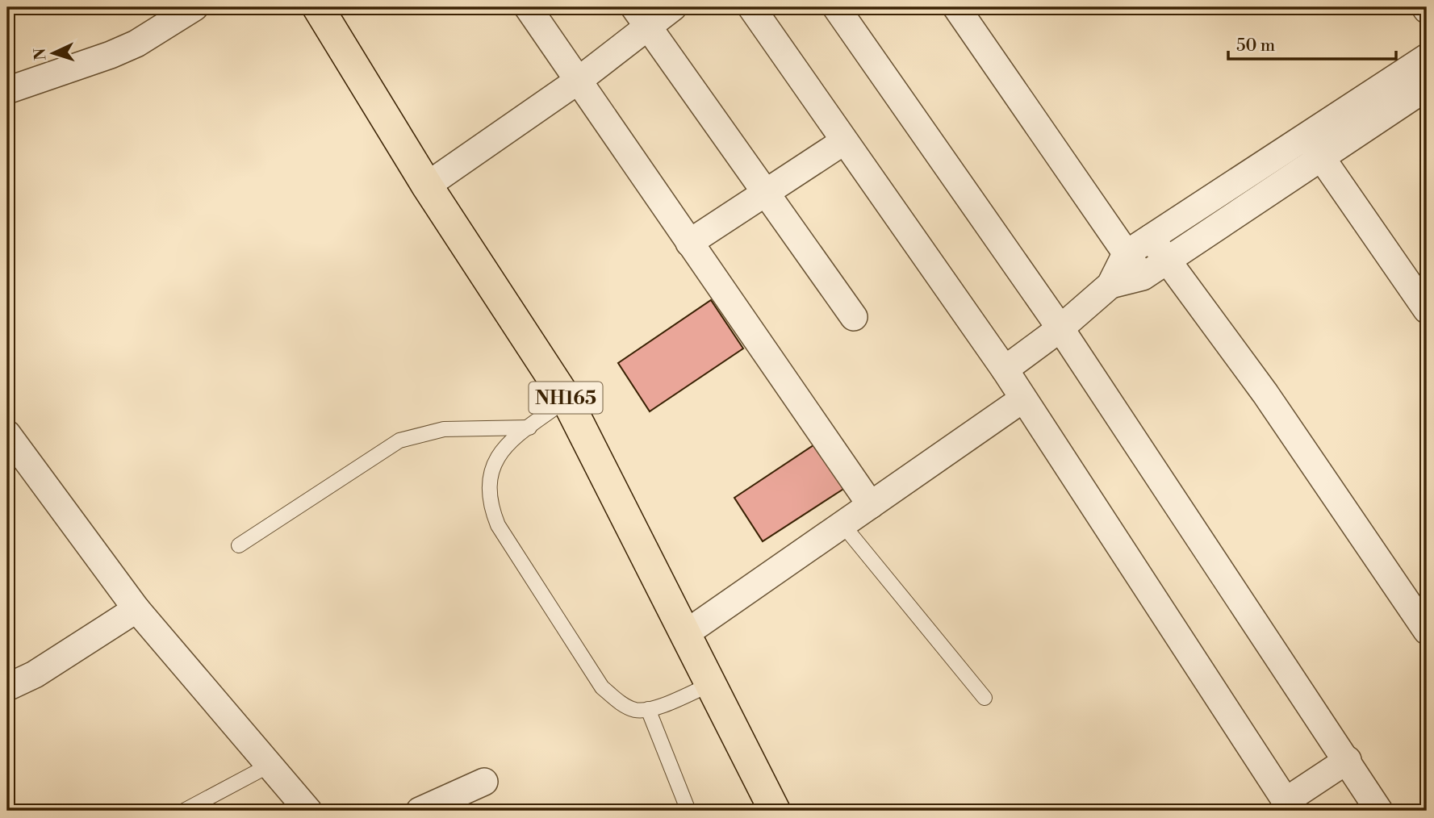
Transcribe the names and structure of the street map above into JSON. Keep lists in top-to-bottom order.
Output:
{
  "streets": {
    "highway": ["NH165"]
  },
  "scale_bar": "50 m",
  "north": "left"
}
